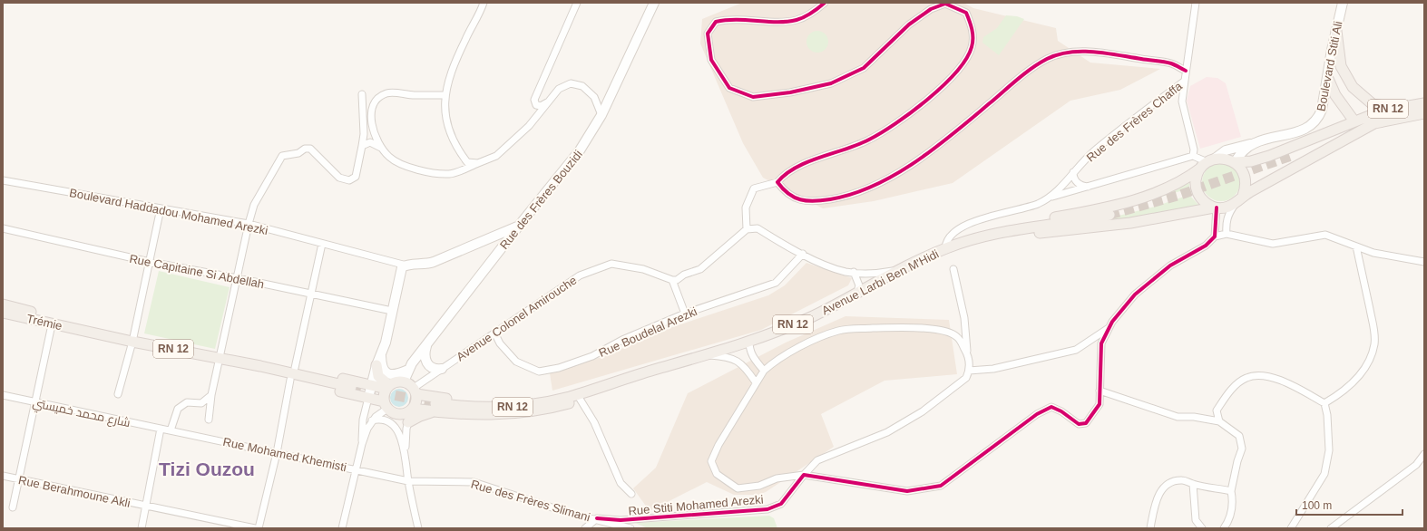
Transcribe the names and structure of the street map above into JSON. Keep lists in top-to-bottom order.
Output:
{
  "streets": {
    "main road": [
      "Boulevard Stiti Ali",
      "RN 12",
      "Rue des Frères Bouzidi",
      "Boulevard Haddadou Mohamed Arezki",
      "Avenue Larbi Ben M'Hidi",
      "Trémie"
    ],
    "street": [
      "Rue des Frères Chaffa",
      "Rue Capitaine Si Abdellah",
      "Avenue Colonel Amirouche",
      "Rue Boudelal Arezki",
      "شارع محمد خميستي",
      "Rue Mohamed Khemisti",
      "Rue Berahmoune Akli",
      "Rue des Frères Slimani",
      "Rue Stiti Mohamed Arezki"
    ]
  },
  "crossings": [
    ["Boulevard Stiti Ali", "Avenue Larbi Ben M'Hidi"],
    ["RN 12", "Trémie"],
    ["Rue des Frères Chaffa", "Avenue Larbi Ben M'Hidi"],
    ["Rue des Frères Bouzidi", "Boulevard Haddadou Mohamed Arezki"],
    ["Rue des Frères Bouzidi", "Avenue Larbi Ben M'Hidi"],
    ["Rue des Frères Bouzidi", "Avenue Colonel Amirouche"],
    ["Avenue Larbi Ben M'Hidi", "Avenue Colonel Amirouche"],
    ["Avenue Colonel Amirouche", "Rue Boudelal Arezki"],
    ["شارع محمد خميستي", "Rue Mohamed Khemisti"],
    ["Rue Mohamed Khemisti", "Rue des Frères Slimani"],
    ["Rue des Frères Slimani", "Rue Stiti Mohamed Arezki"]
  ],
  "districts": ["Tizi Ouzou"],
  "scale_bar": "100 m"
}
